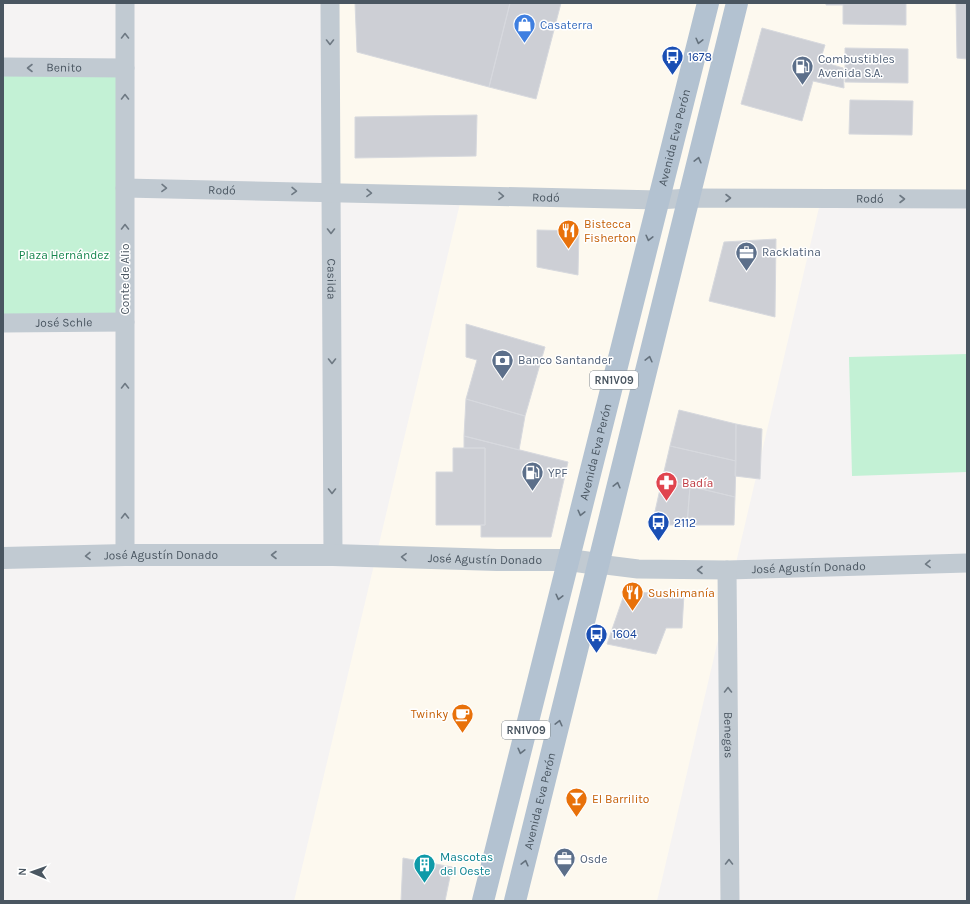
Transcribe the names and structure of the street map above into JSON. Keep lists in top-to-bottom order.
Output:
{
  "streets": {
    "main road": ["Avenida Eva Perón", "RN1V09"],
    "street": [
      "Benito",
      "Rodó",
      "Conte de Alio",
      "Casilda",
      "José Schle",
      "José Agustín Donado",
      "Benegas"
    ]
  },
  "crossings": [
    ["Benito", "Conte de Alio"],
    ["Avenida Eva Perón", "Rodó"],
    ["Avenida Eva Perón", "José Agustín Donado"],
    ["Rodó", "Conte de Alio"],
    ["Rodó", "Casilda"],
    ["Conte de Alio", "José Schle"],
    ["Conte de Alio", "José Agustín Donado"],
    ["Casilda", "José Agustín Donado"],
    ["José Agustín Donado", "Benegas"]
  ],
  "one_way": [
    "Benito",
    "Rodó",
    "Conte de Alio",
    "Casilda",
    "José Agustín Donado",
    "Benegas"
  ],
  "parks": ["Plaza Hernández"],
  "places": {
    "shop": ["Casaterra"],
    "bus stop": ["1678", "2112", "1604"],
    "fuel station": ["Combustibles Avenida S.A.", "YPF"],
    "restaurant": ["Bistecca Fisherton", "Sushimanía"],
    "office": ["Racklatina", "Osde"],
    "bank": ["Banco Santander"],
    "pharmacy": ["Badía"],
    "cafe": ["Twinky"],
    "bar": ["El Barrilito"],
    "building": ["Mascotas del Oeste"]
  },
  "north": "left"
}
